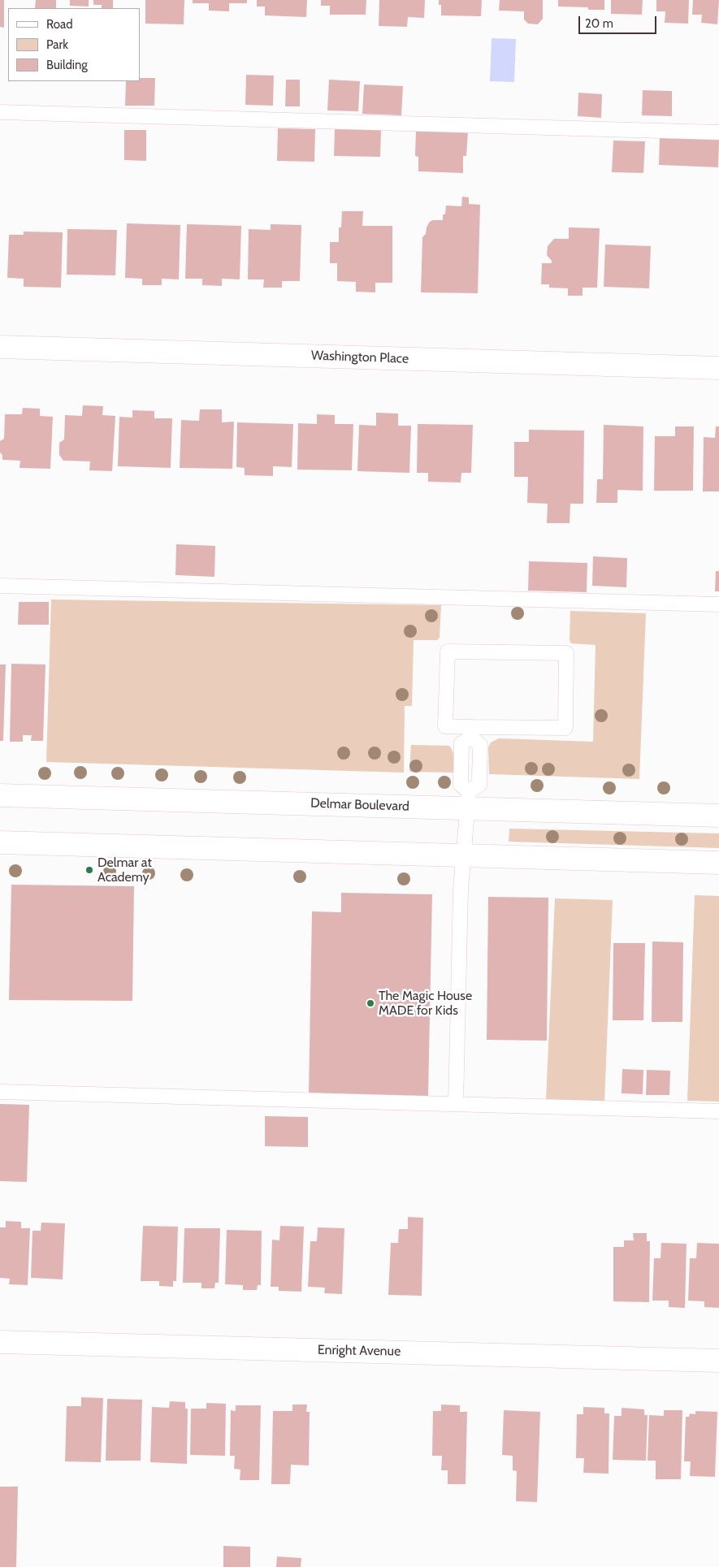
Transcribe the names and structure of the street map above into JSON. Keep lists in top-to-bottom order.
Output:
{
  "streets": {
    "main road": ["Washington Place", "Delmar Boulevard", "Enright Avenue"]
  },
  "places": ["Delmar at Academy", "The Magic House MADE for Kids"],
  "legend": ["Road", "Park", "Building"],
  "scale_bar": "20 m"
}
